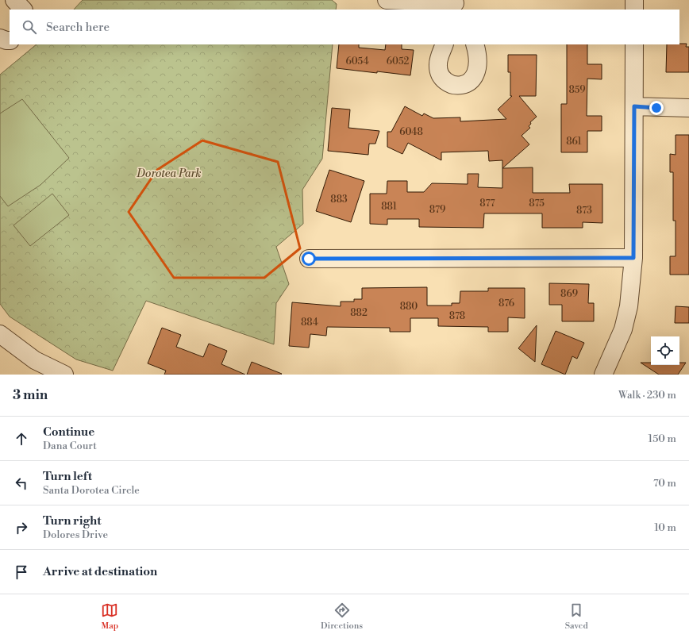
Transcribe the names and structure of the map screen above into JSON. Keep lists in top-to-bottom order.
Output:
{
  "parks": ["Dorotea Park"],
  "house_numbers": [
    "6054",
    "6052",
    "859",
    "6048",
    "861",
    "883",
    "877",
    "875",
    "881",
    "879",
    "873",
    "869",
    "876",
    "880",
    "882",
    "878",
    "884"
  ],
  "page": {
    "search": "Search here",
    "heading": ["3 min", "Walk · 230 m"],
    "list": [
      ["Continue", "Dana Court", "150 m"],
      ["Turn left", "Santa Dorotea Circle", "70 m"],
      ["Turn right", "Dolores Drive", "10 m"],
      "Arrive at destination"
    ],
    "nav": ["Map", "Directions", "Saved"]
  }
}
